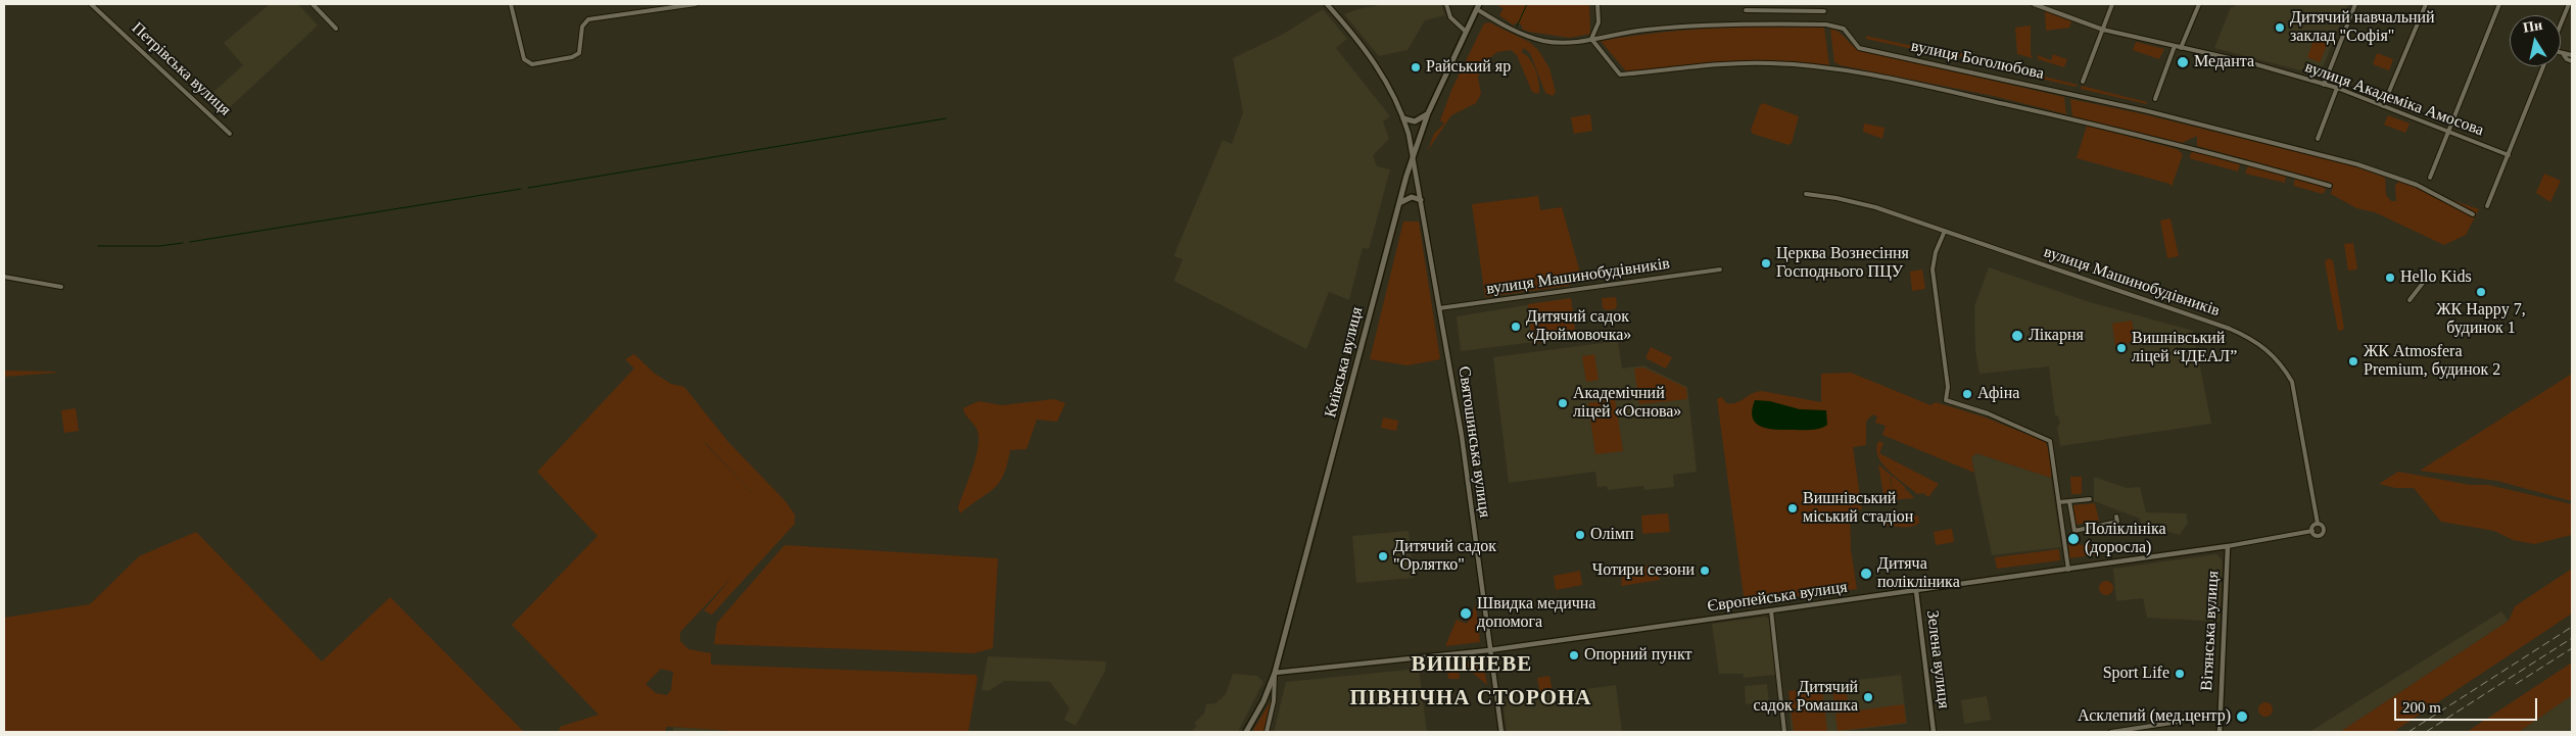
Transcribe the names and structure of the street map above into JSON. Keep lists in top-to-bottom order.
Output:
{
  "streets": {
    "main road": ["Київська вулиця"],
    "street": [
      "вулиця Боголюбова",
      "Петрівська вулиця",
      "вулиця Академіка Амосова",
      "вулиця Машинобудівників",
      "Святошинська вулиця",
      "Європейська вулиця",
      "Вітянська вулиця",
      "Зелена вулиця"
    ]
  },
  "crossings": [
    ["вулиця Боголюбова", "Київська вулиця"],
    ["вулиця Машинобудівників", "Святошинська вулиця"],
    ["вулиця Машинобудівників", "Європейська вулиця"],
    ["Київська вулиця", "Святошинська вулиця"],
    ["Київська вулиця", "Європейська вулиця"],
    ["Святошинська вулиця", "Європейська вулиця"],
    ["Європейська вулиця", "Вітянська вулиця"],
    ["Європейська вулиця", "Зелена вулиця"]
  ],
  "districts": ["ВИШНЕВЕ", "ПІВНІЧНА СТОРОНА"],
  "places": [
    "Дитячий навчальний заклад \"Софія\"",
    "Меданта",
    "Райський яр",
    "Церква Вознесіння Господнього ПЦУ",
    "Hello Kids",
    "ЖК Happy 7, будинок 1",
    "Дитячий садок «Дюймовочка»",
    "Лікарня",
    "Вишнівський ліцей “ІДЕАЛ”",
    "ЖК Atmosfera Premium, будинок 2",
    "Афіна",
    "Академічний ліцей «Основа»",
    "Вишнівський міський стадіон",
    "Олімп",
    "Поліклініка (доросла)",
    "Дитячий садок \"Орлятко\"",
    "Чотири сезони",
    "Дитяча полікліника",
    "Швидка медична допомога",
    "Опорний пункт",
    "Sport Life",
    "Дитячий садок Ромашка",
    "Асклепий (мед.центр)"
  ],
  "scale_bar": "200 m",
  "north": "top"
}
